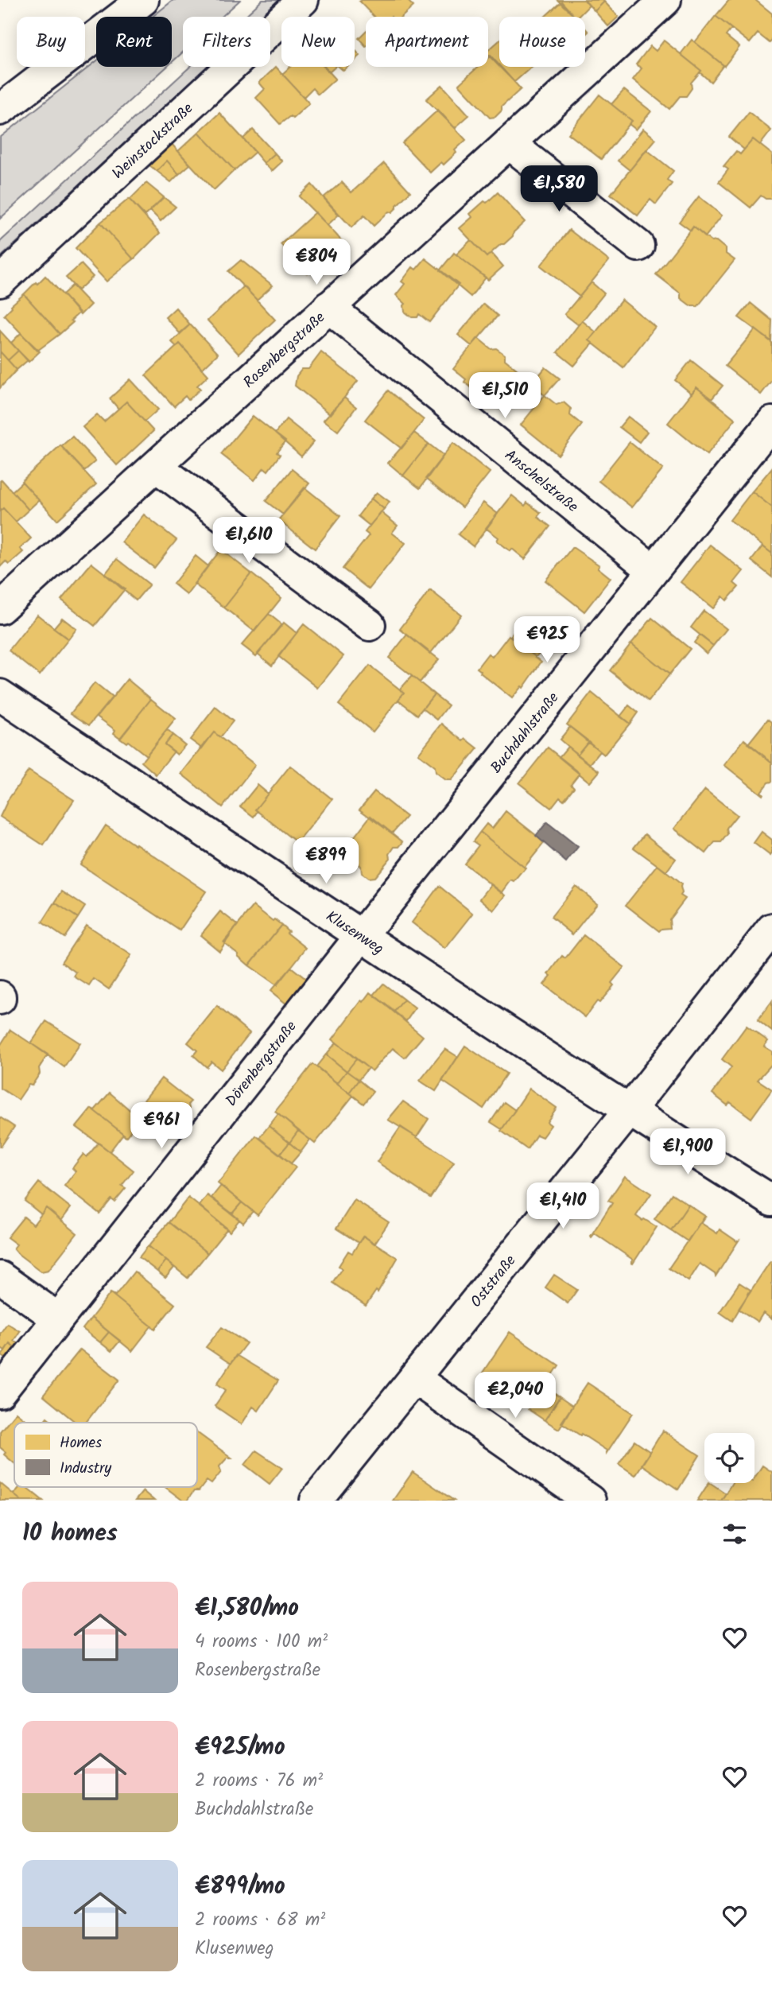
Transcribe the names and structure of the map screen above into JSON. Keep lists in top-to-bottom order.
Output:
{
  "streets": {
    "street": [
      "Weinstockstraße",
      "Rosenbergstraße",
      "Anschelstraße",
      "Buchdahlstraße",
      "Klusenweg",
      "Dörenbergstraße",
      "Oststraße"
    ]
  },
  "crossings": [
    ["Rosenbergstraße", "Anschelstraße"],
    ["Anschelstraße", "Buchdahlstraße"],
    ["Buchdahlstraße", "Klusenweg"],
    ["Buchdahlstraße", "Dörenbergstraße"],
    ["Klusenweg", "Dörenbergstraße"],
    ["Klusenweg", "Oststraße"]
  ],
  "legend": ["Homes", "Industry"],
  "page": {
    "chip": [
      "Buy",
      "Rent",
      "Filters",
      "New",
      "Apartment",
      "House"
    ],
    "price": [
      "€1,580",
      "€804",
      "€1,510",
      "€1,610",
      "€925",
      "€899",
      "€961",
      "€1,900",
      "€1,410",
      "€2,040"
    ],
    "heading": "10 homes",
    "list": [
      {
        "name": "€1,580/mo",
        "note": "4 rooms · 100 m² · Rosenbergstraße"
      },
      {
        "name": "€925/mo",
        "note": "2 rooms · 76 m² · Buchdahlstraße"
      },
      {
        "name": "€899/mo",
        "note": "2 rooms · 68 m² · Klusenweg"
      }
    ]
  }
}
